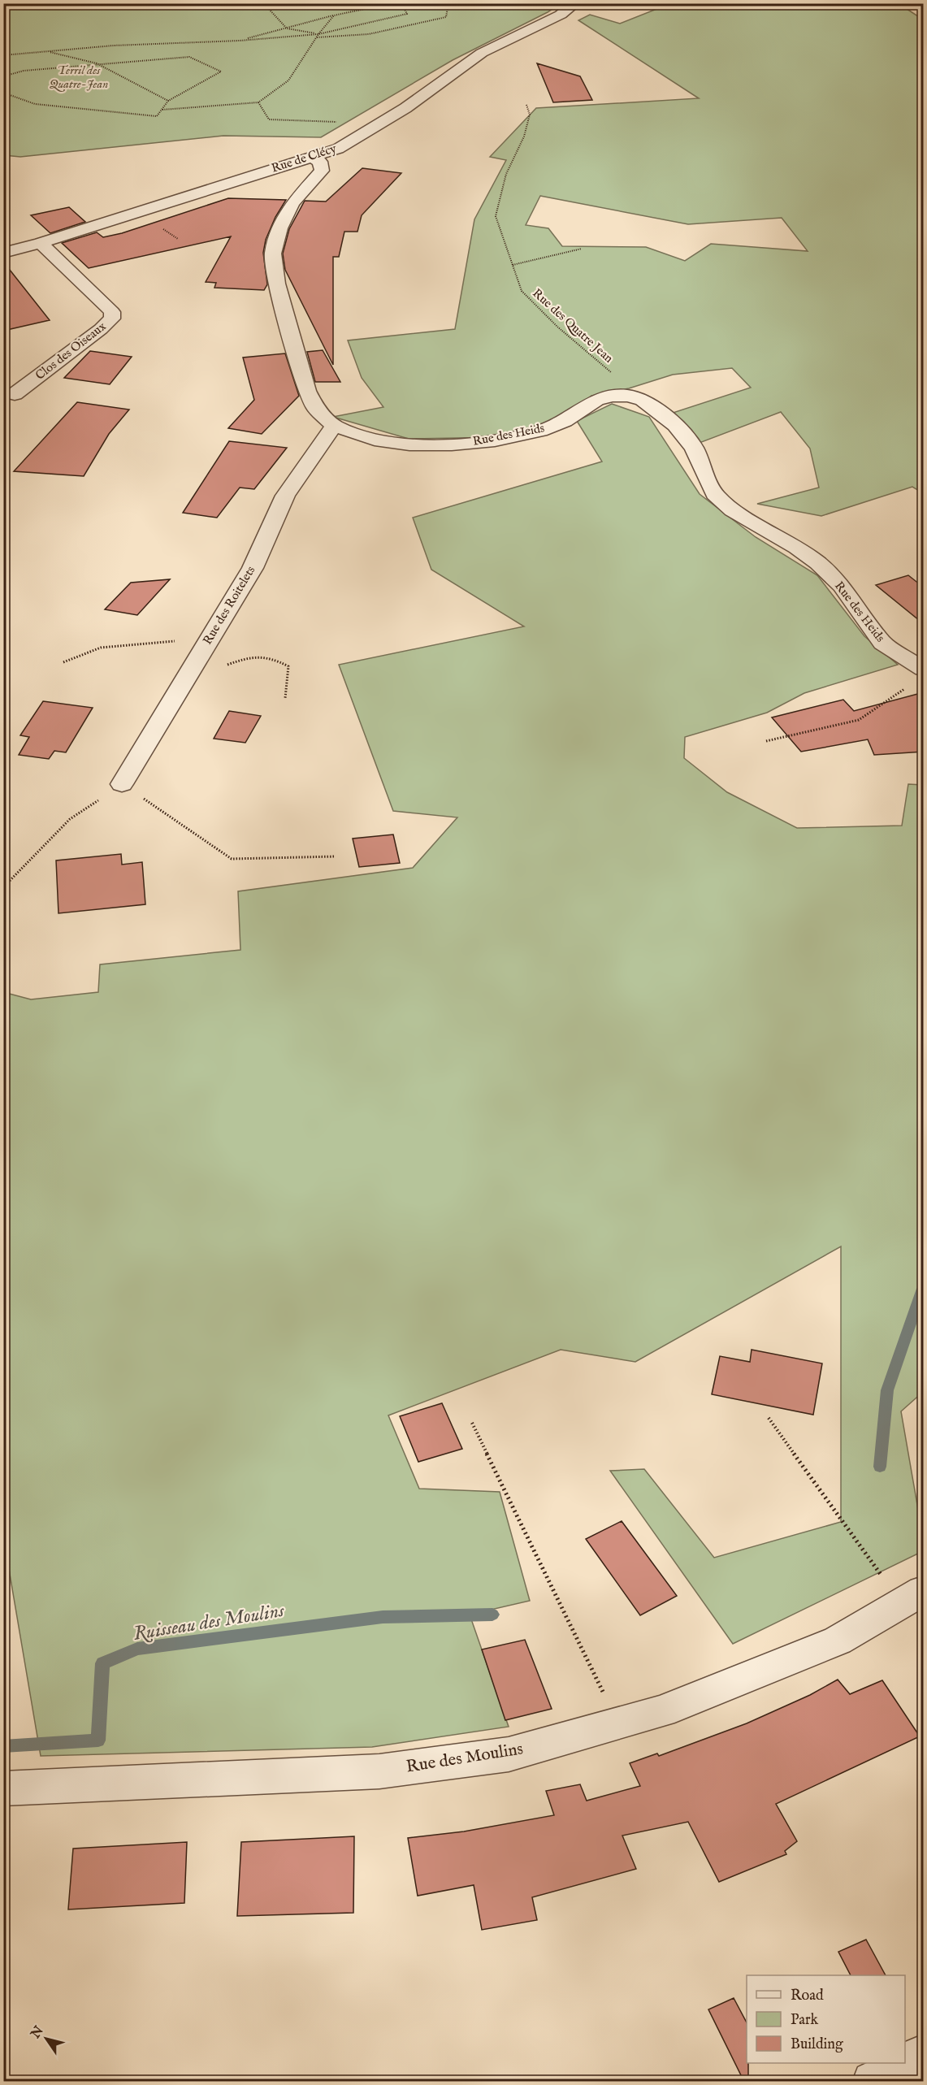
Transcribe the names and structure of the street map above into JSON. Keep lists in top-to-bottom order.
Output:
{
  "streets": {
    "street": [
      "Rue de Clécy",
      "Clos des Oiseaux",
      "Rue des Heids",
      "Rue des Roitelets",
      "Rue des Moulins"
    ],
    "path": ["Rue des Quatre Jean"]
  },
  "crossings": [
    ["Rue de Clécy", "Clos des Oiseaux"],
    ["Rue de Clécy", "Rue des Heids"],
    ["Rue des Quatre Jean", "Rue des Heids"],
    ["Rue des Heids", "Rue des Roitelets"]
  ],
  "water": ["Ruisseau des Moulins"],
  "parks": ["Terril des Quatre-Jean"],
  "legend": ["Road", "Park", "Building"],
  "north": "top left"
}
